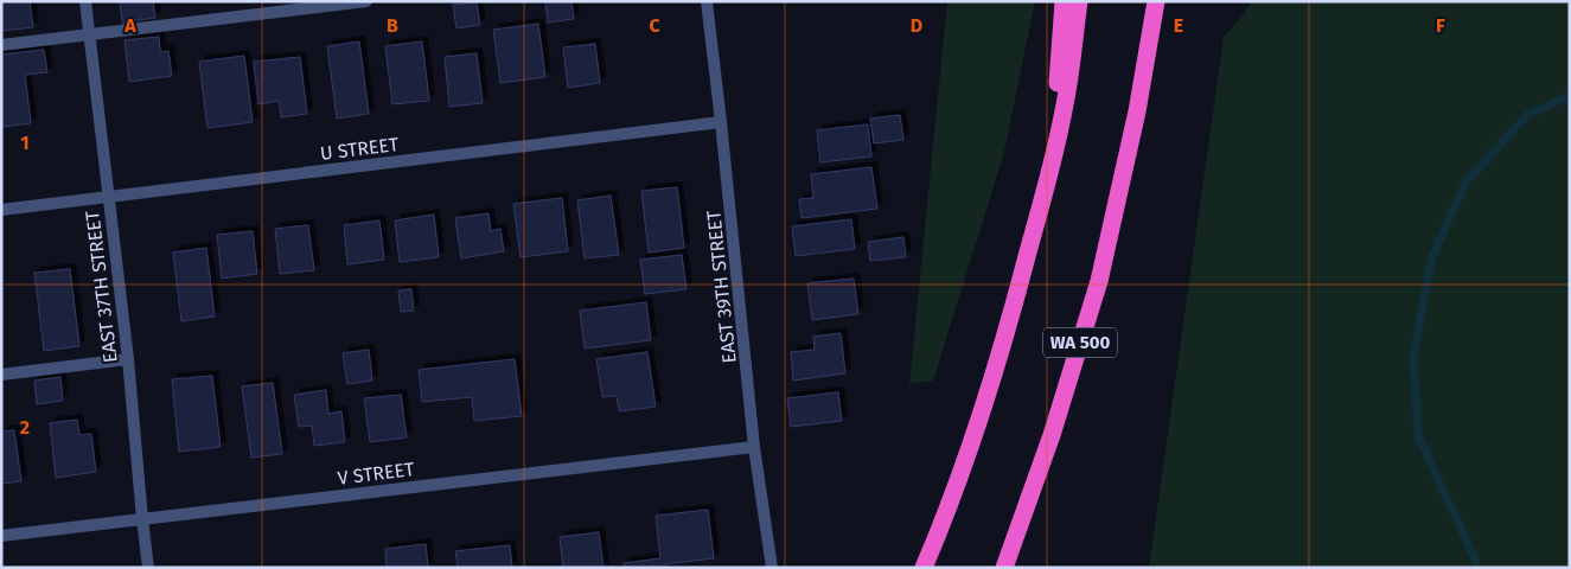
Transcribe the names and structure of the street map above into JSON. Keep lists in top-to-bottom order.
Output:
{
  "streets": {
    "highway": ["WA 500"],
    "street": [
      "U STREET",
      "EAST 37TH STREET",
      "EAST 39TH STREET",
      "V STREET"
    ]
  },
  "crossings": [
    ["U STREET", "EAST 37TH STREET"],
    ["U STREET", "EAST 39TH STREET"],
    ["EAST 37TH STREET", "V STREET"],
    ["EAST 39TH STREET", "V STREET"]
  ],
  "grid": {
    "columns": [
      "A",
      "B",
      "C",
      "D",
      "E",
      "F"
    ],
    "rows": ["1", "2"]
  }
}
